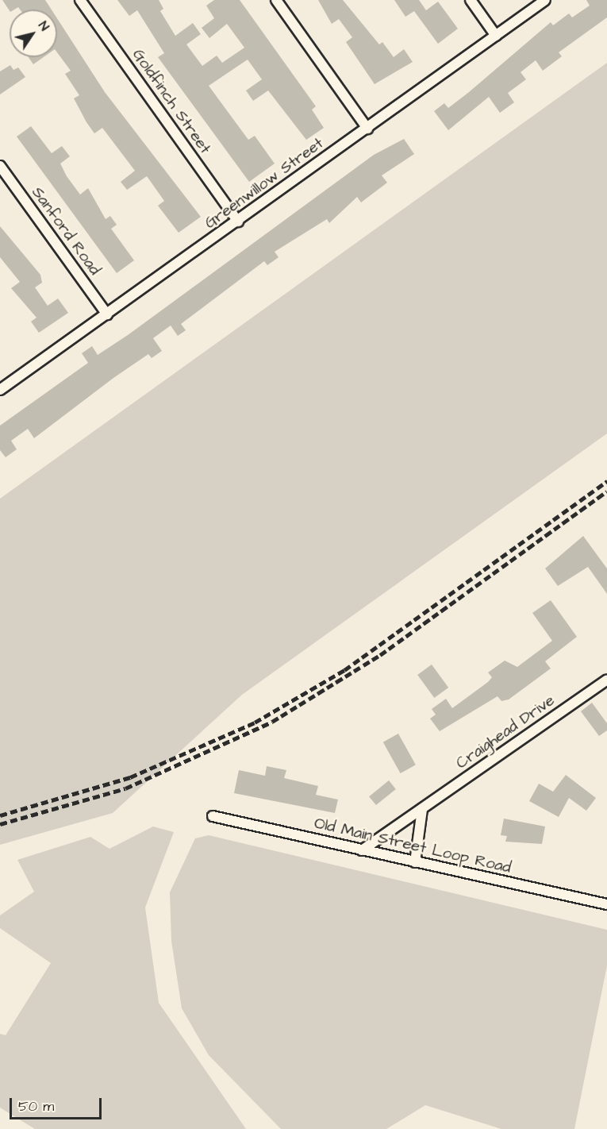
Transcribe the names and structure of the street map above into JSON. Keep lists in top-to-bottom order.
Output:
{
  "streets": {
    "street": [
      "Goldfinch Street",
      "Greenwillow Street",
      "Sanford Road",
      "Craighead Drive",
      "Old Main Street Loop Road"
    ]
  },
  "crossings": [
    ["Goldfinch Street", "Greenwillow Street"],
    ["Greenwillow Street", "Sanford Road"],
    ["Craighead Drive", "Old Main Street Loop Road"]
  ],
  "scale_bar": "50 m",
  "north": "top right"
}
